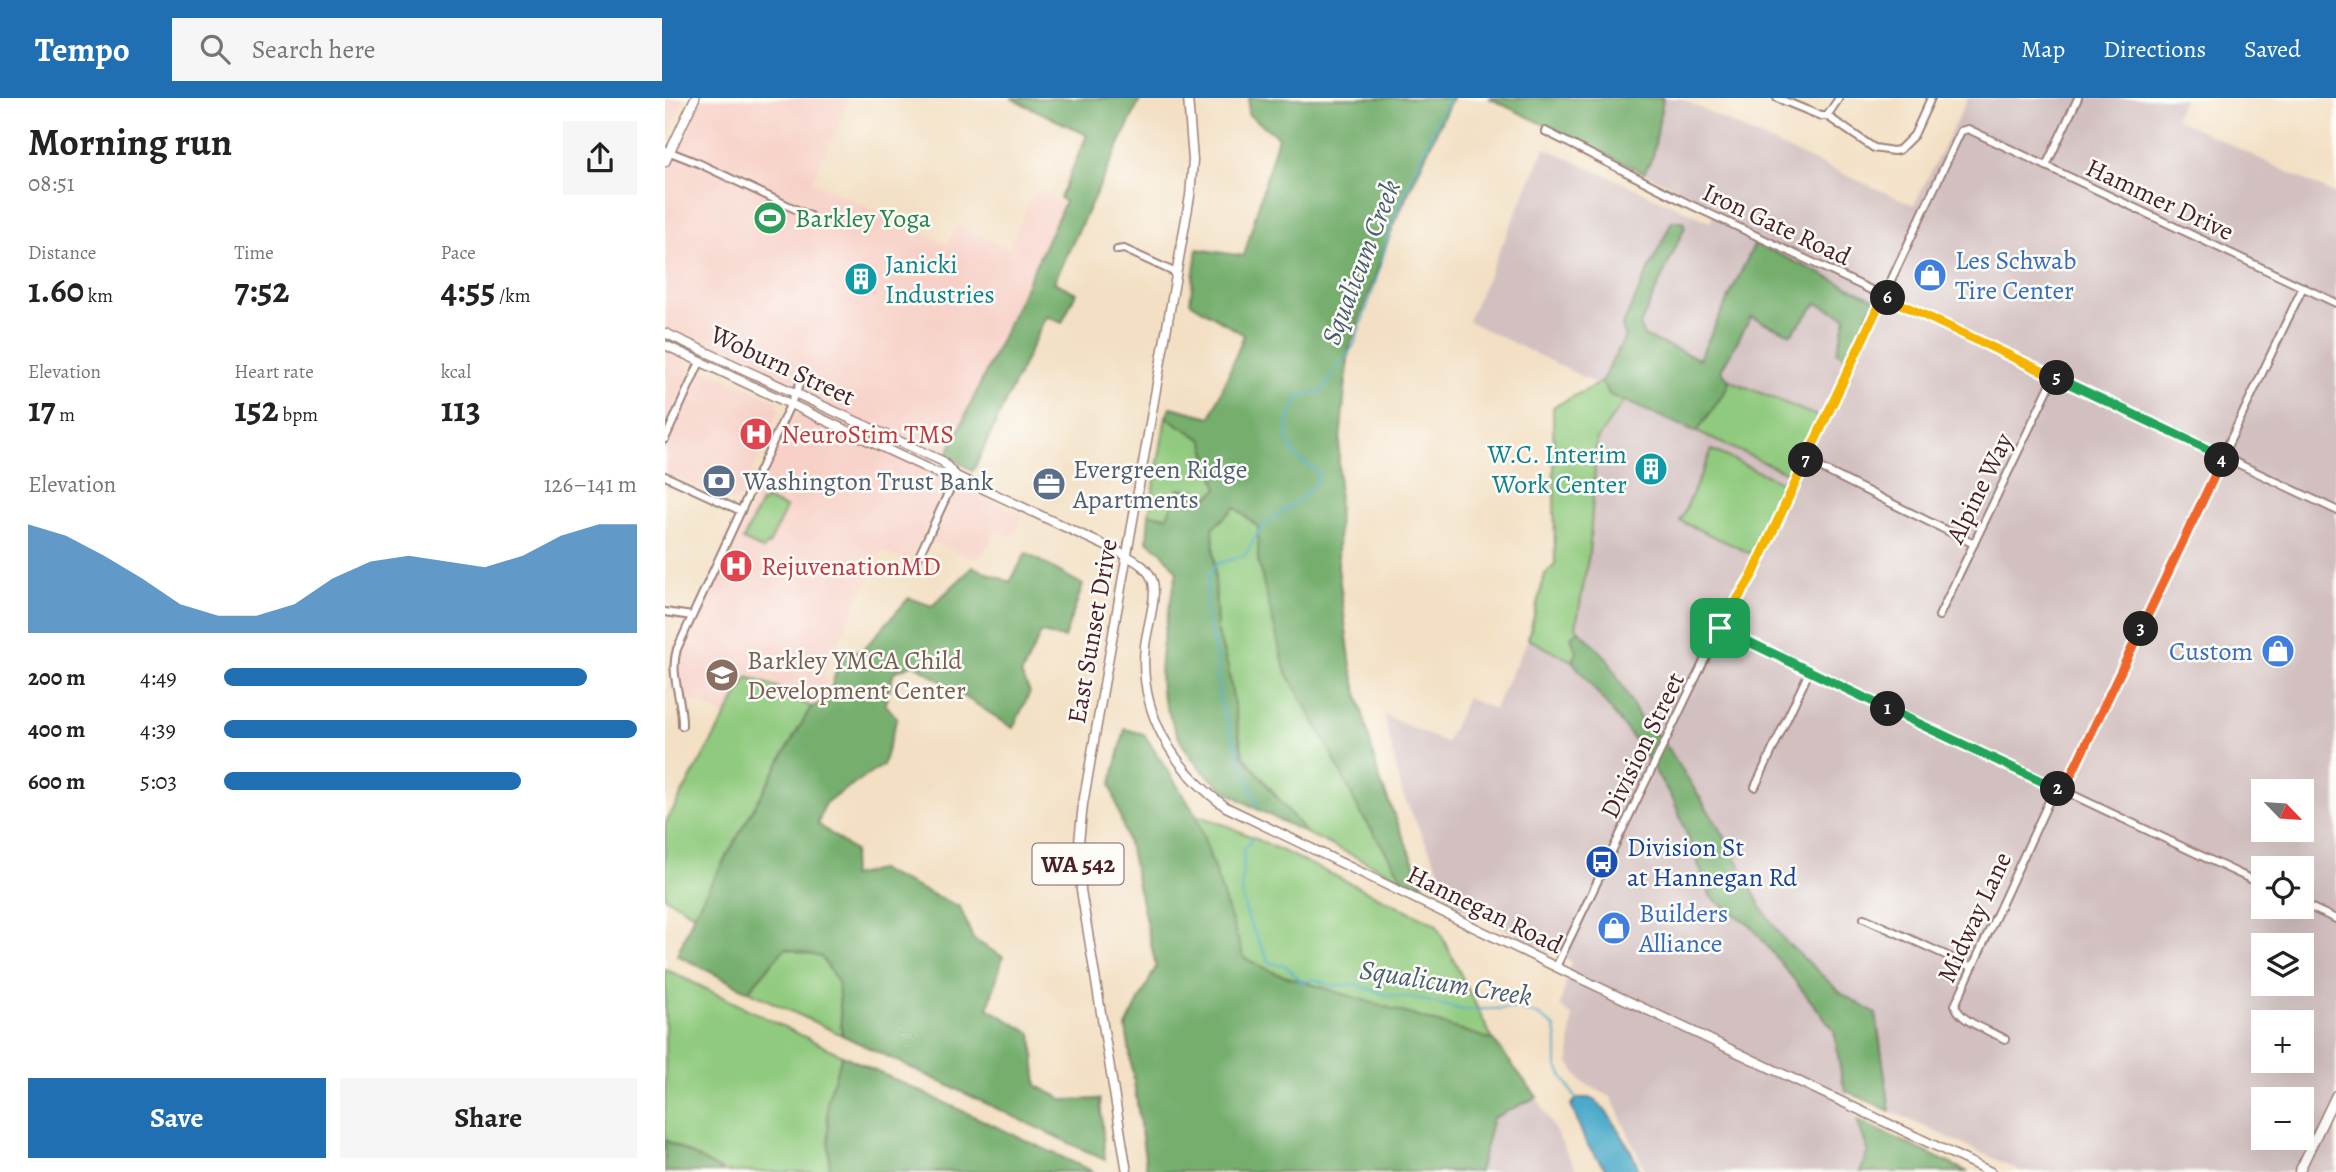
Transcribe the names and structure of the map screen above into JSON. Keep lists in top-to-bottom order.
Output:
{
  "streets": {
    "main road": [
      "Woburn Street",
      "East Sunset Drive",
      "WA 542",
      "Hannegan Road"
    ],
    "street": [
      "Hammer Drive",
      "Iron Gate Road",
      "Alpine Way",
      "Division Street",
      "Midway Lane"
    ]
  },
  "crossings": [
    ["Hammer Drive", "Division Street"],
    ["Iron Gate Road", "Alpine Way"],
    ["Iron Gate Road", "Division Street"],
    ["Woburn Street", "East Sunset Drive"],
    ["Woburn Street", "Hannegan Road"],
    ["East Sunset Drive", "Hannegan Road"],
    ["Division Street", "Hannegan Road"]
  ],
  "water": ["Squalicum Creek"],
  "places": {
    "sports": ["Barkley Yoga"],
    "shop": ["Les Schwab Tire Center", "Custom", "Builders Alliance"],
    "building": ["Janicki Industries", "W.C. Interim Work Center"],
    "hospital": ["NeuroStim TMS", "RejuvenationMD"],
    "bank": ["Washington Trust Bank"],
    "office": ["Evergreen Ridge Apartments"],
    "school or university": ["Barkley YMCA Child Development Center"],
    "bus stop": ["Division St at Hannegan Rd"]
  },
  "north": "bottom right",
  "page": {
    "header": "Tempo",
    "search": "Search here",
    "nav": ["Map", "Directions", "Saved"],
    "heading": ["Morning run", "08:51"],
    "stats": [
      ["Distance", "1.60 km"],
      ["Time", "7:52"],
      ["Pace", "4:55 /km"],
      ["Elevation", "17 m"],
      ["Heart rate", "152 bpm"],
      ["kcal", "113"]
    ],
    "pins": [
      "6",
      "5",
      "4",
      "7",
      "3",
      "1",
      "2"
    ],
    "chart": ["Elevation", "126–141 m"],
    "list": [
      {
        "name": "200 m",
        "note": "4:49"
      },
      {
        "name": "400 m",
        "note": "4:39"
      },
      {
        "name": "600 m",
        "note": "5:03"
      }
    ],
    "map_buttons": ["+", "−"],
    "buttons": ["Save", "Share"]
  }
}
